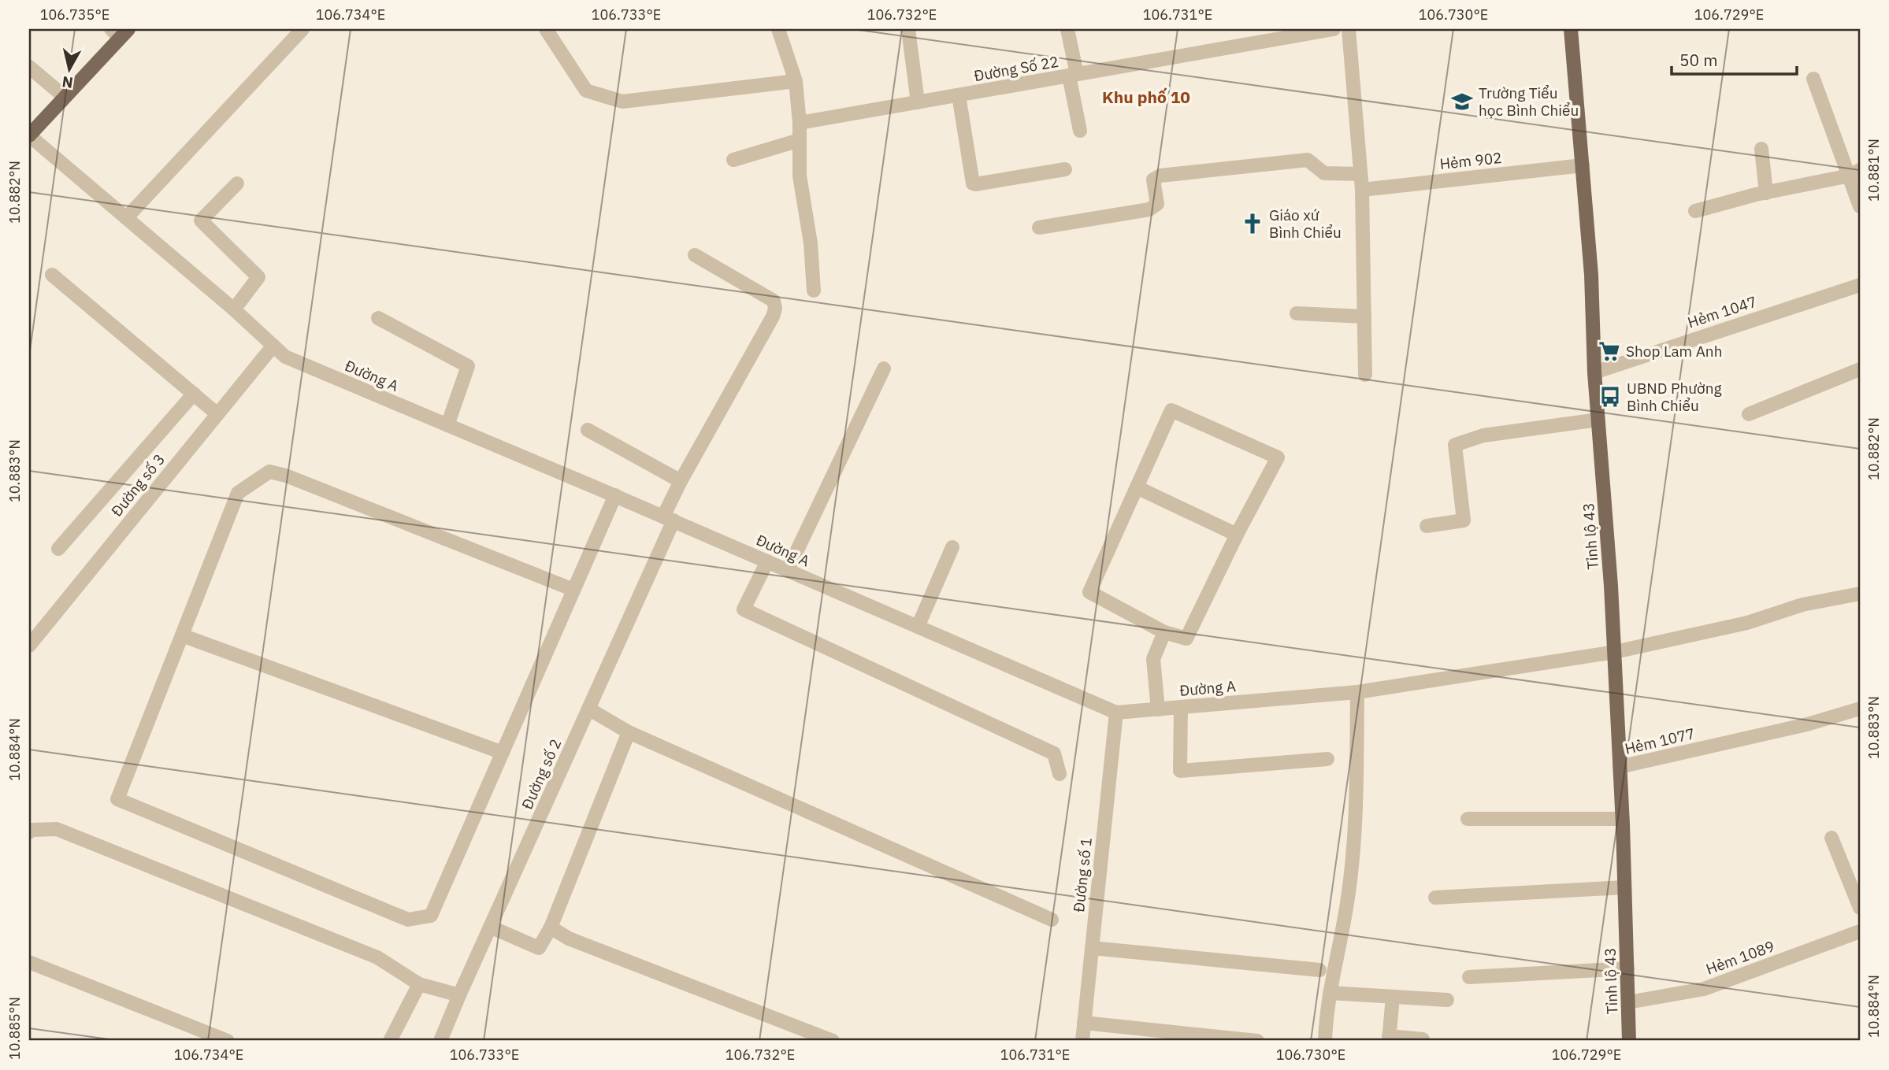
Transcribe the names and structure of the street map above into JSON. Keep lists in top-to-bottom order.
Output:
{
  "streets": {
    "main road": ["Tỉnh lộ 43"],
    "street": [
      "Đường Số 22",
      "Hẻm 902",
      "Hẻm 1047",
      "Đường A",
      "Đường số 3",
      "Hẻm 1077",
      "Đường số 2",
      "Đường số 1",
      "Hẻm 1089"
    ]
  },
  "crossings": [
    ["Hẻm 902", "Tỉnh lộ 43"],
    ["Hẻm 1047", "Tỉnh lộ 43"],
    ["Đường A", "Đường số 3"],
    ["Đường A", "Tỉnh lộ 43"],
    ["Đường A", "Đường số 2"],
    ["Đường A", "Đường số 1"],
    ["Tỉnh lộ 43", "Hẻm 1077"],
    ["Tỉnh lộ 43", "Hẻm 1089"]
  ],
  "districts": ["Khu phố 10"],
  "places": {
    "school or university": ["Trường Tiểu học Bình Chiểu"],
    "church": ["Giáo xứ Bình Chiểu"],
    "supermarket": ["Shop Lam Anh"],
    "bus stop": ["UBND Phường Bình Chiểu"]
  },
  "scale_bar": "50 m",
  "north": "bottom",
  "coordinates": [
    "106.735°E",
    "106.734°E",
    "106.733°E",
    "106.732°E",
    "106.731°E",
    "106.730°E",
    "106.729°E",
    "10.881°N",
    "10.882°N",
    "10.883°N",
    "10.884°N",
    "10.885°N"
  ]
}
